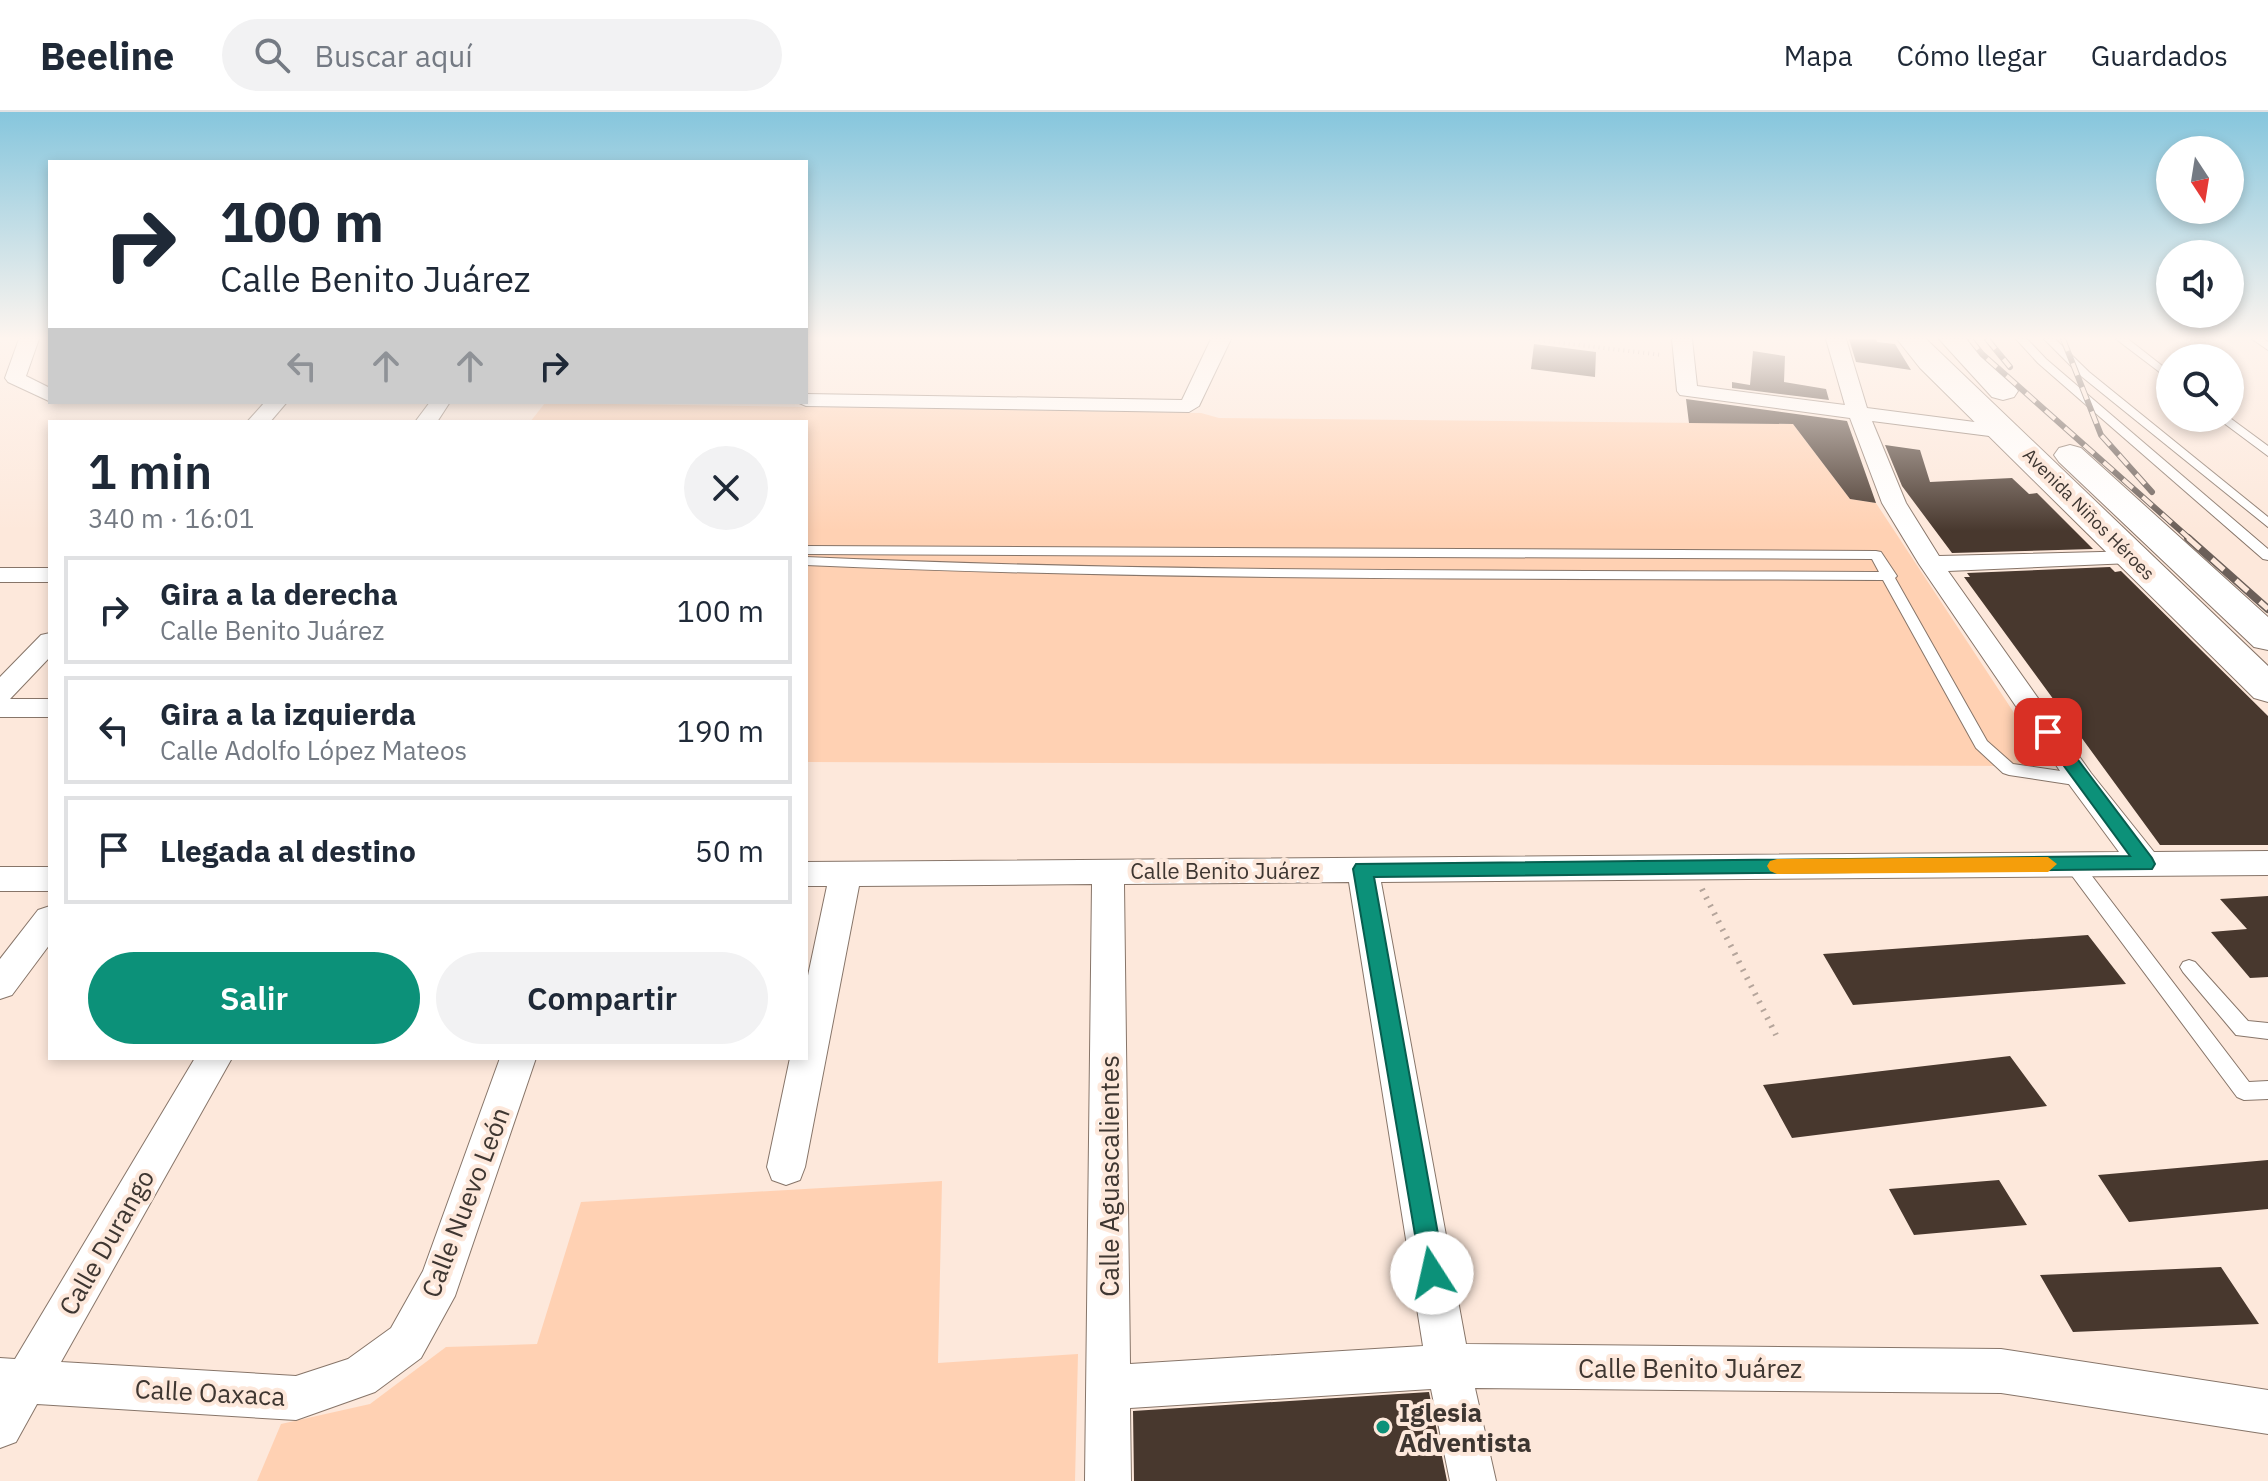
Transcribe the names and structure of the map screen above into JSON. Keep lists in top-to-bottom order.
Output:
{
  "streets": {
    "main road": ["Avenida Niños Héroes"],
    "street": [
      "Calle Benito Juárez",
      "Calle Aguascalientes",
      "Calle Nuevo León",
      "Calle Durango",
      "Calle Oaxaca"
    ]
  },
  "crossings": [
    ["Calle Benito Juárez", "Calle Aguascalientes"],
    ["Calle Nuevo León", "Calle Oaxaca"],
    ["Calle Durango", "Calle Oaxaca"]
  ],
  "places": ["Iglesia Adventista"],
  "north": "bottom",
  "page": {
    "header": "Beeline",
    "search": "Buscar aquí",
    "nav": ["Mapa", "Cómo llegar", "Guardados"],
    "turn": ["100 m", "Calle Benito Juárez"],
    "heading": ["1 min", "340 m · 16:01"],
    "list": [
      {
        "name": "Gira a la derecha",
        "note": "Calle Benito Juárez",
        "value": "100 m"
      },
      {
        "name": "Gira a la izquierda",
        "note": "Calle Adolfo López Mateos",
        "value": "190 m"
      },
      {
        "name": "Llegada al destino",
        "value": "50 m"
      }
    ],
    "buttons": ["Salir", "Compartir"]
  }
}
